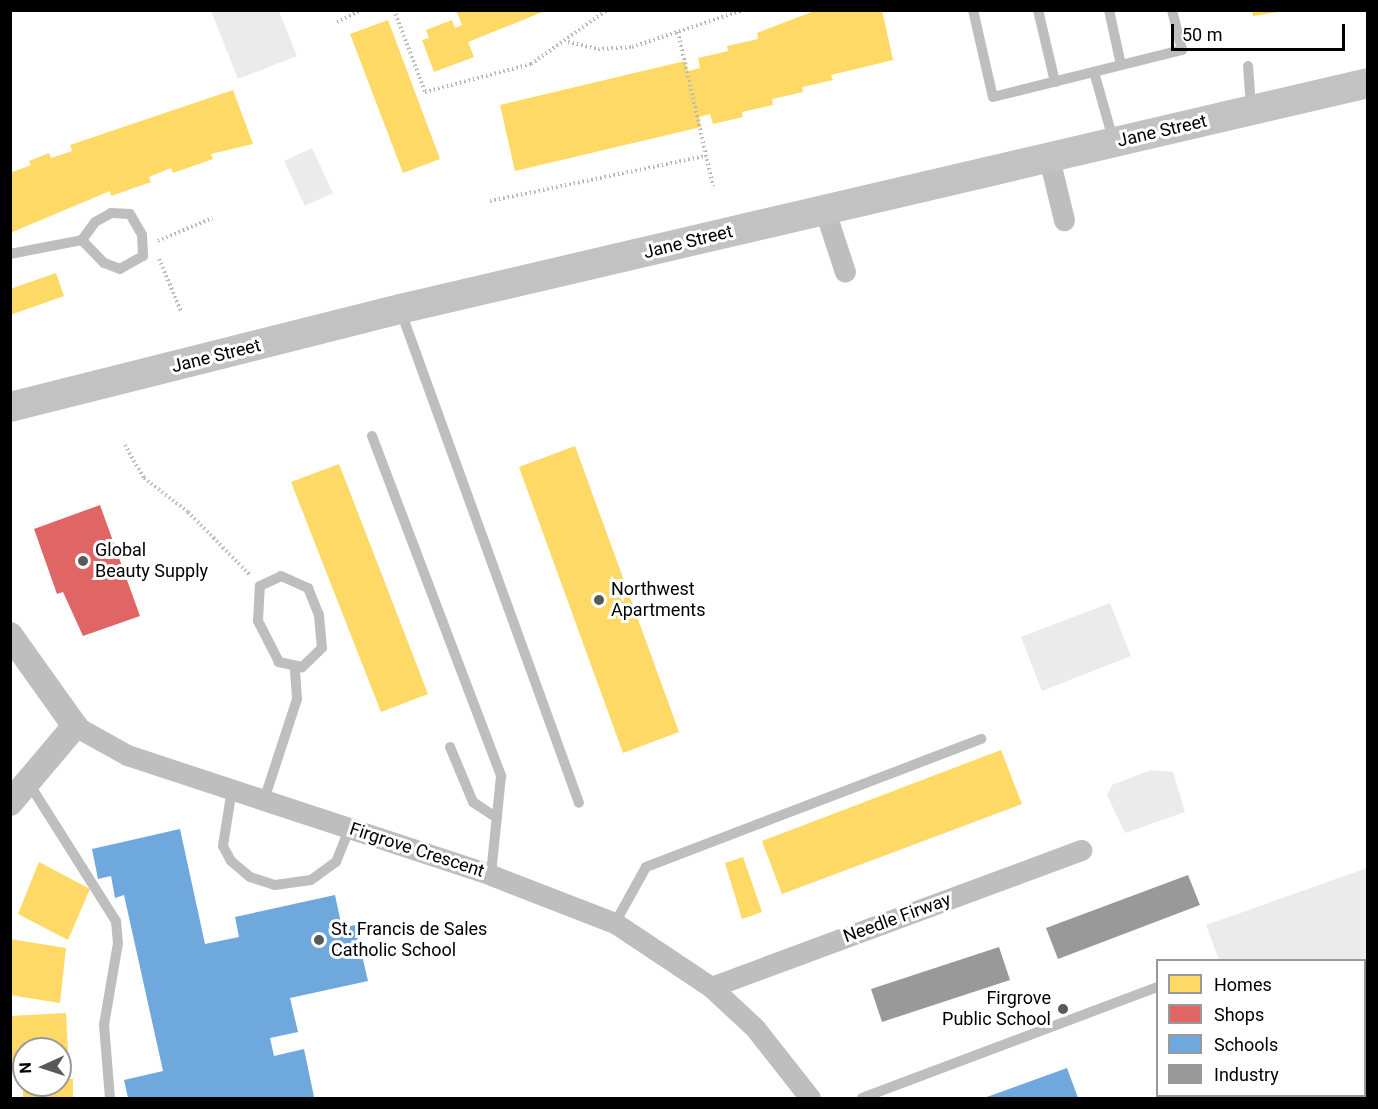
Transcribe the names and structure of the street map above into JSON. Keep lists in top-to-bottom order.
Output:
{
  "streets": {
    "main road": ["Jane Street"],
    "street": ["Firgrove Crescent", "Needle Firway"]
  },
  "crossings": [
    ["Firgrove Crescent", "Needle Firway"]
  ],
  "places": [
    "Global Beauty Supply",
    "Northwest Apartments",
    "St. Francis de Sales Catholic School",
    "Firgrove Public School"
  ],
  "legend": [
    "Homes",
    "Shops",
    "Schools",
    "Industry"
  ],
  "scale_bar": "50 m",
  "north": "left"
}
